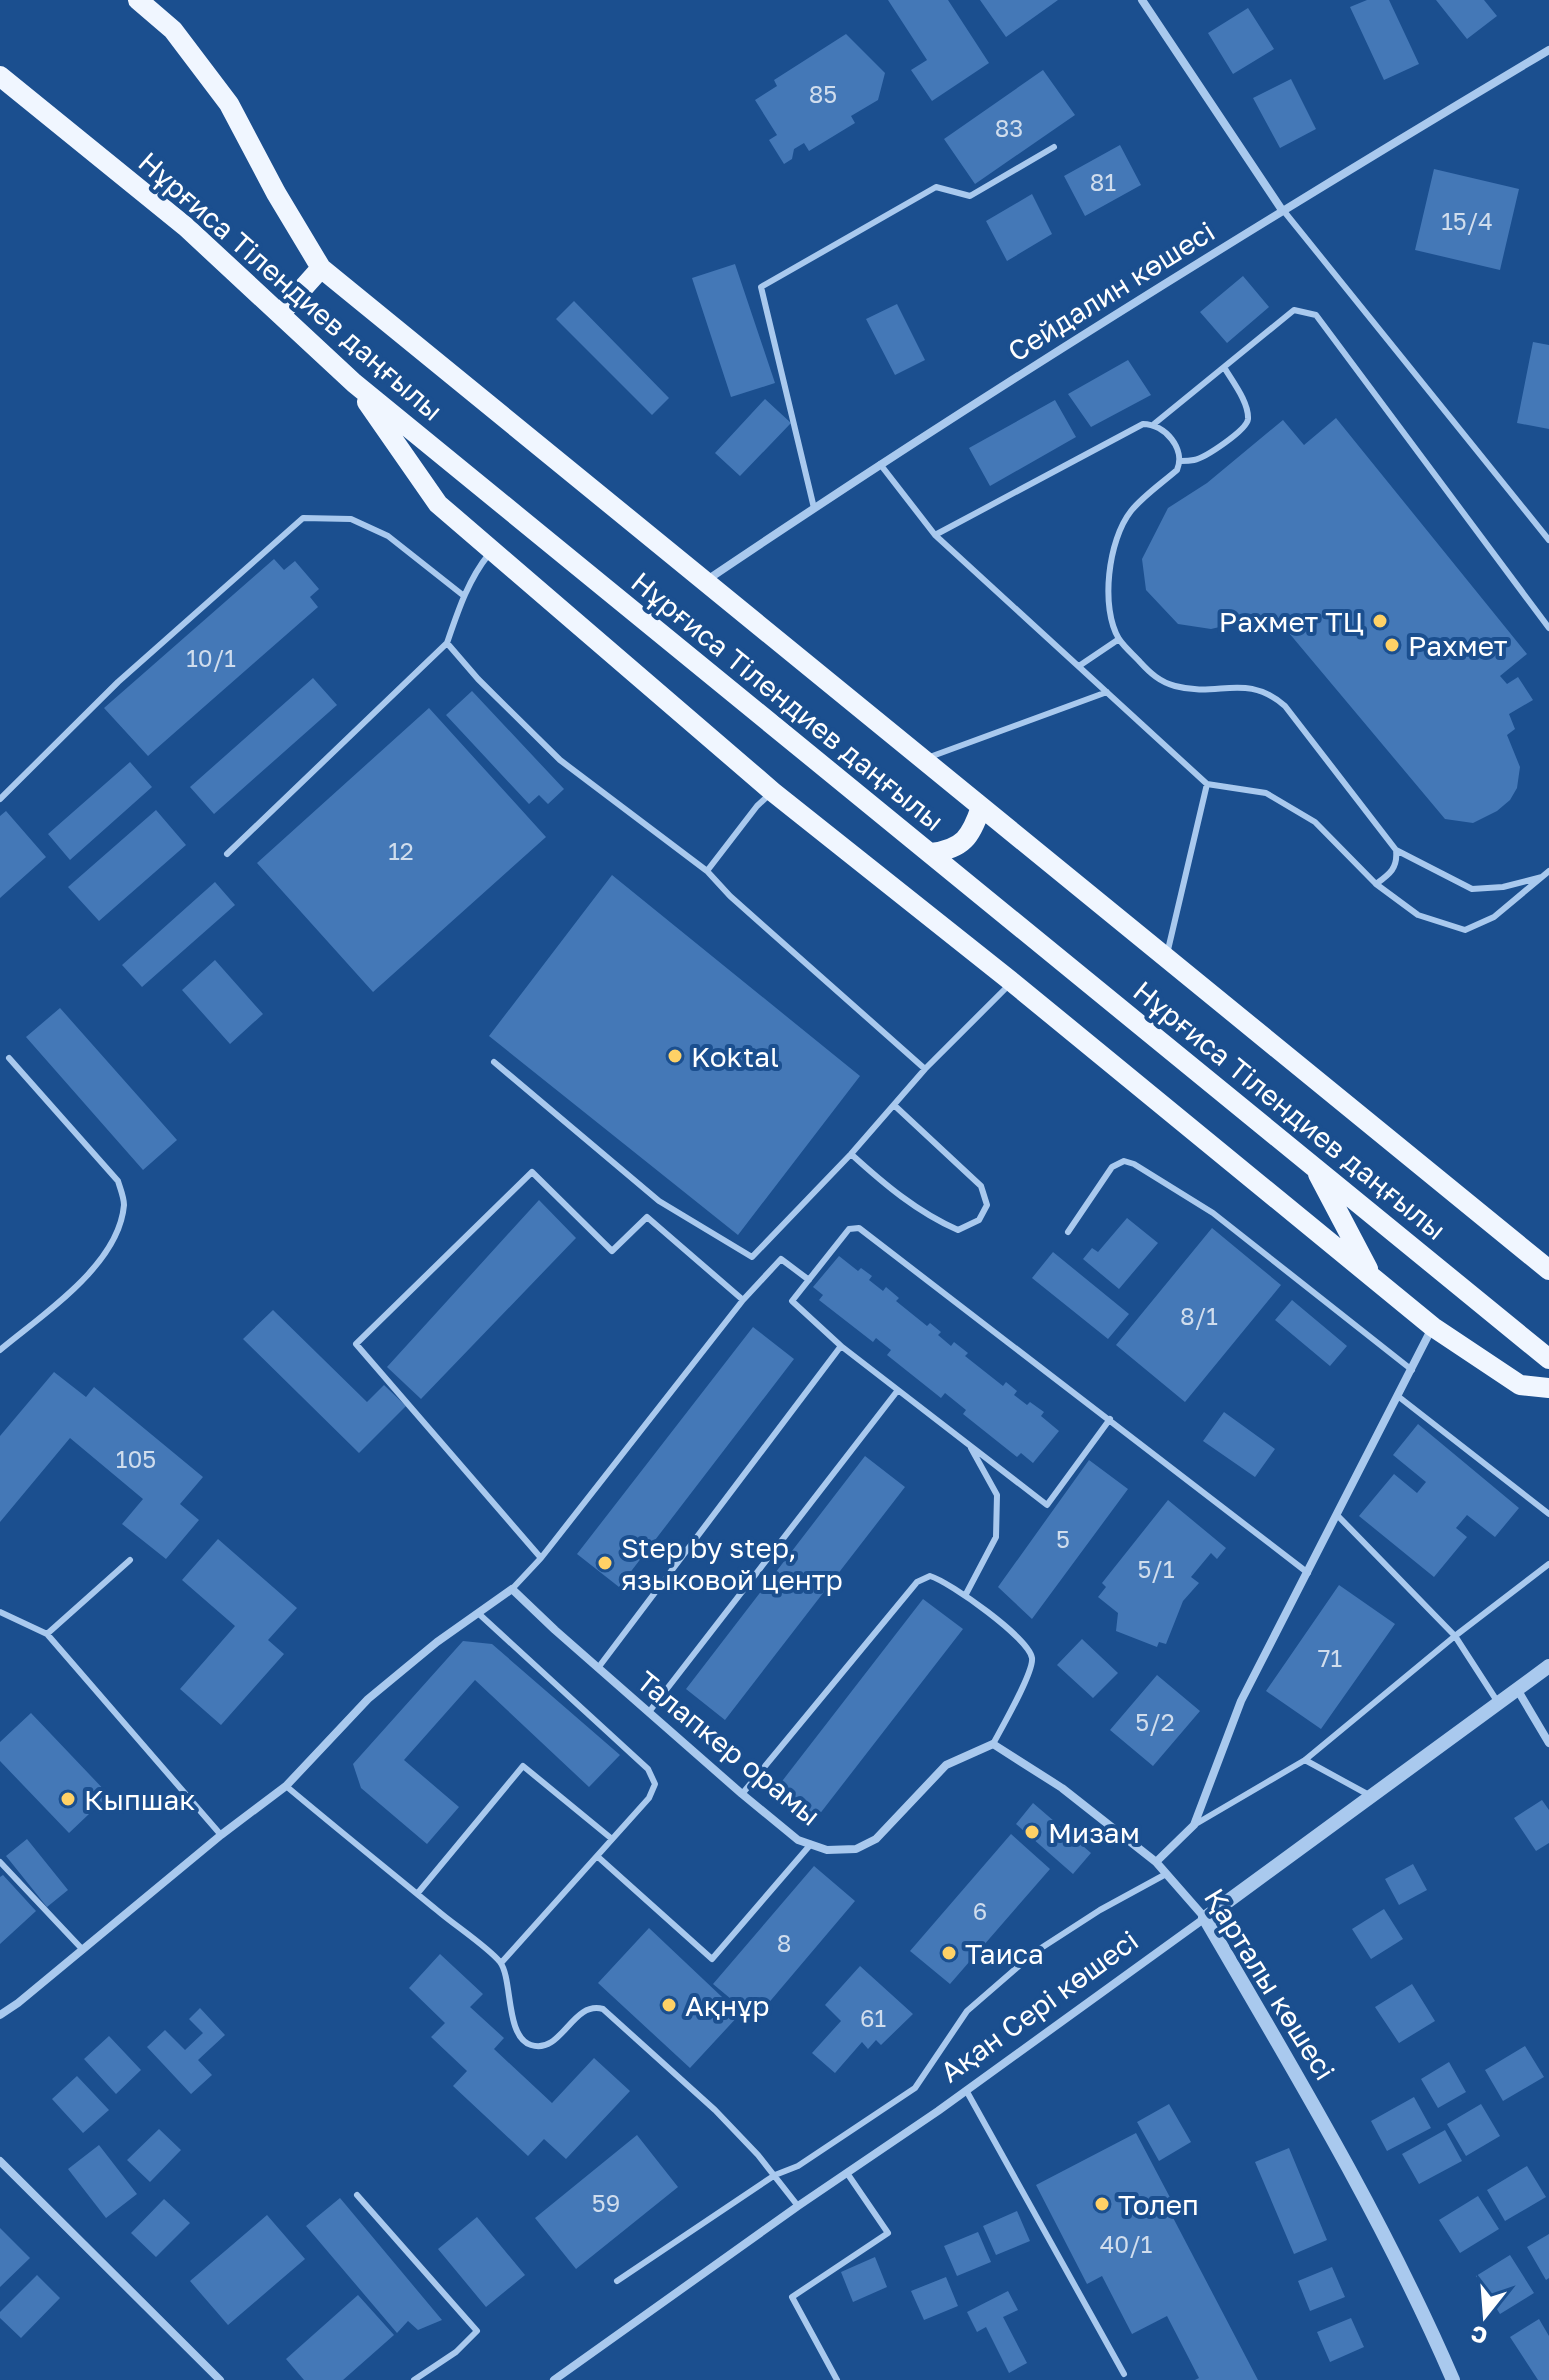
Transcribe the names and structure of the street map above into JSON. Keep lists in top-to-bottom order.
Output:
{
  "streets": {
    "main road": ["Нұрғиса Тілендиев даңғылы"],
    "street": [
      "Сейдалин көшесі",
      "Талапкер орамы",
      "Қарталы көшесі",
      "Ақан Сері көшесі"
    ]
  },
  "crossings": [
    ["Нұрғиса Тілендиев даңғылы", "Сейдалин көшесі"],
    ["Қарталы көшесі", "Ақан Сері көшесі"]
  ],
  "places": [
    "Рахмет ТЦ",
    "Рахмет",
    "Koktal",
    "Step by step, языковой центр",
    "Кыпшак",
    "Мизам",
    "Таиса",
    "Ақнұр",
    "Толеп"
  ],
  "house_numbers": [
    "85",
    "83",
    "81",
    "15/4",
    "10/1",
    "12",
    "8/1",
    "105",
    "5",
    "5/1",
    "71",
    "5/2",
    "6",
    "8",
    "61",
    "59",
    "40/1"
  ],
  "north": "bottom"
}
